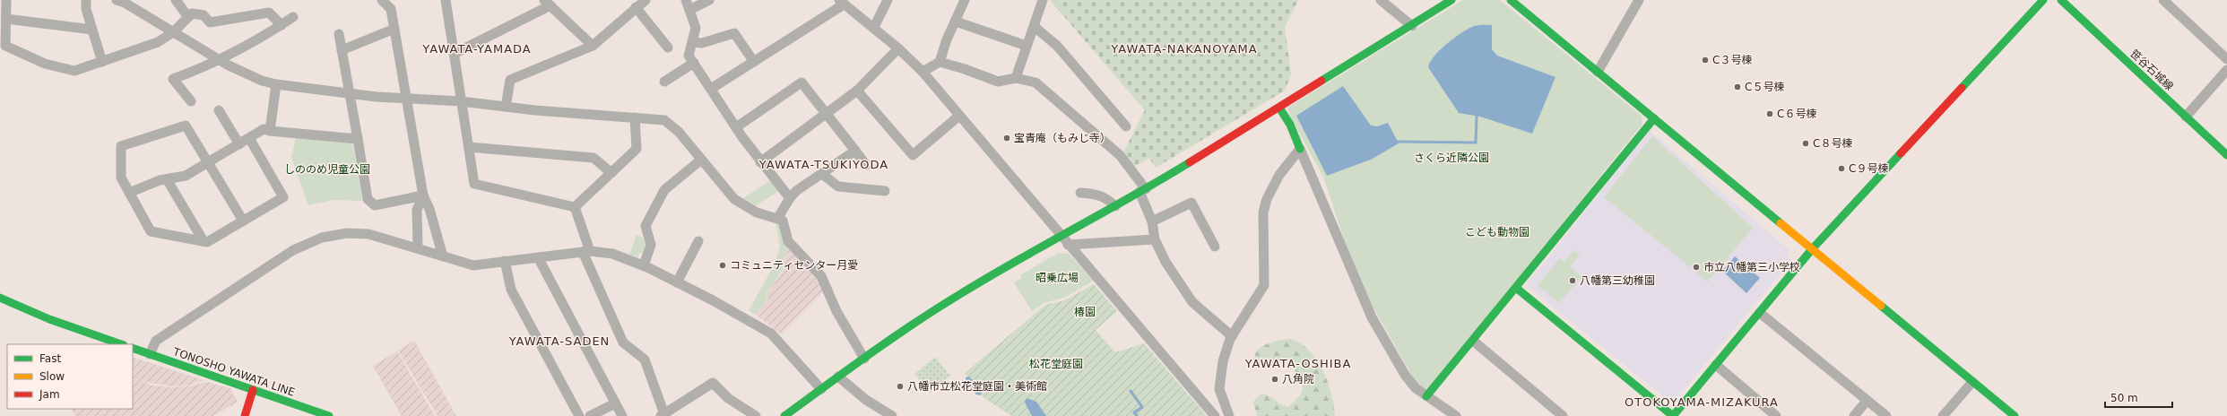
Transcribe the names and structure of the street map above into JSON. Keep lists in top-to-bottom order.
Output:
{
  "streets": {
    "street": ["笹谷石城線", "TONOSHO YAWATA LINE"]
  },
  "districts": [
    "YAWATA-YAMADA",
    "YAWATA-NAKANOYAMA",
    "YAWATA-TSUKIYODA",
    "YAWATA-SADEN",
    "YAWATA-OSHIBA",
    "OTOKOYAMA-MIZAKURA"
  ],
  "parks": [
    "さくら近隣公園",
    "しののめ児童公園",
    "こども動物園",
    "昭乗広場",
    "椿園",
    "松花堂庭園"
  ],
  "places": [
    "C３号棟",
    "C５号棟",
    "C６号棟",
    "宝青庵（もみじ寺）",
    "C８号棟",
    "C９号棟",
    "コミュニティセンター月愛",
    "市立八幡第三小学校",
    "八幡第三幼稚園",
    "八角院",
    "八幡市立松花堂庭園・美術館"
  ],
  "legend": ["Fast", "Slow", "Jam"],
  "scale_bar": "50 m"
}
